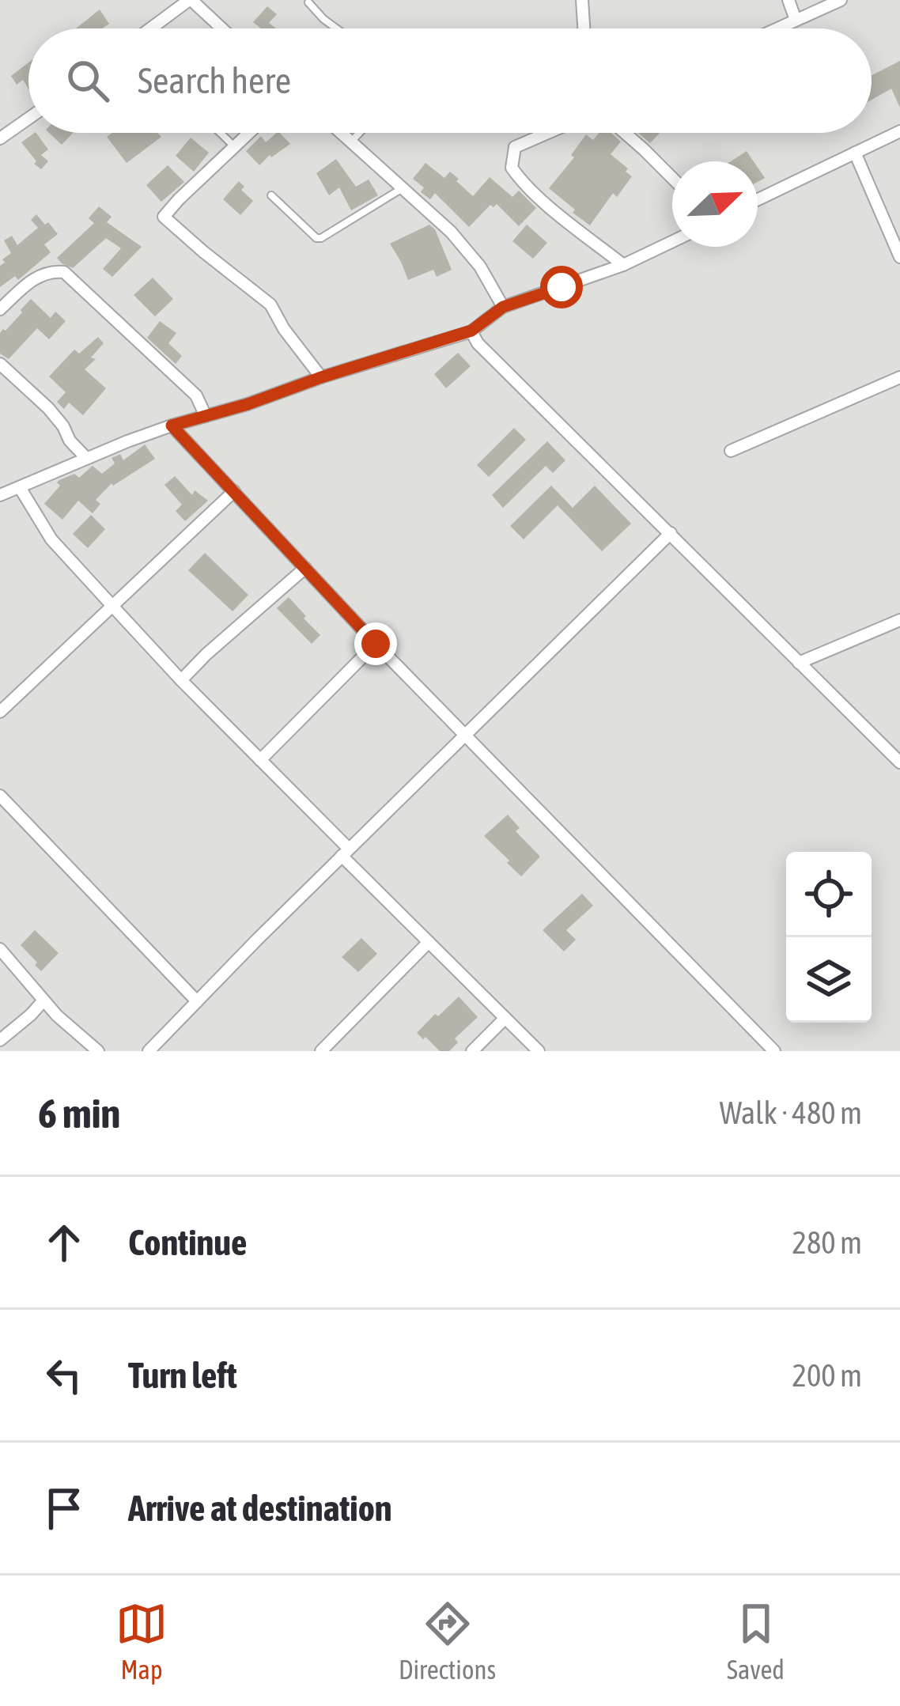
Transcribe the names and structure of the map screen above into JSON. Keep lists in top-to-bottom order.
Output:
{
  "north": "top right",
  "page": {
    "search": "Search here",
    "heading": ["6 min", "Walk · 480 m"],
    "list": [
      ["Continue", "280 m"],
      ["Turn left", "200 m"],
      "Arrive at destination"
    ],
    "nav": ["Map", "Directions", "Saved"]
  }
}
